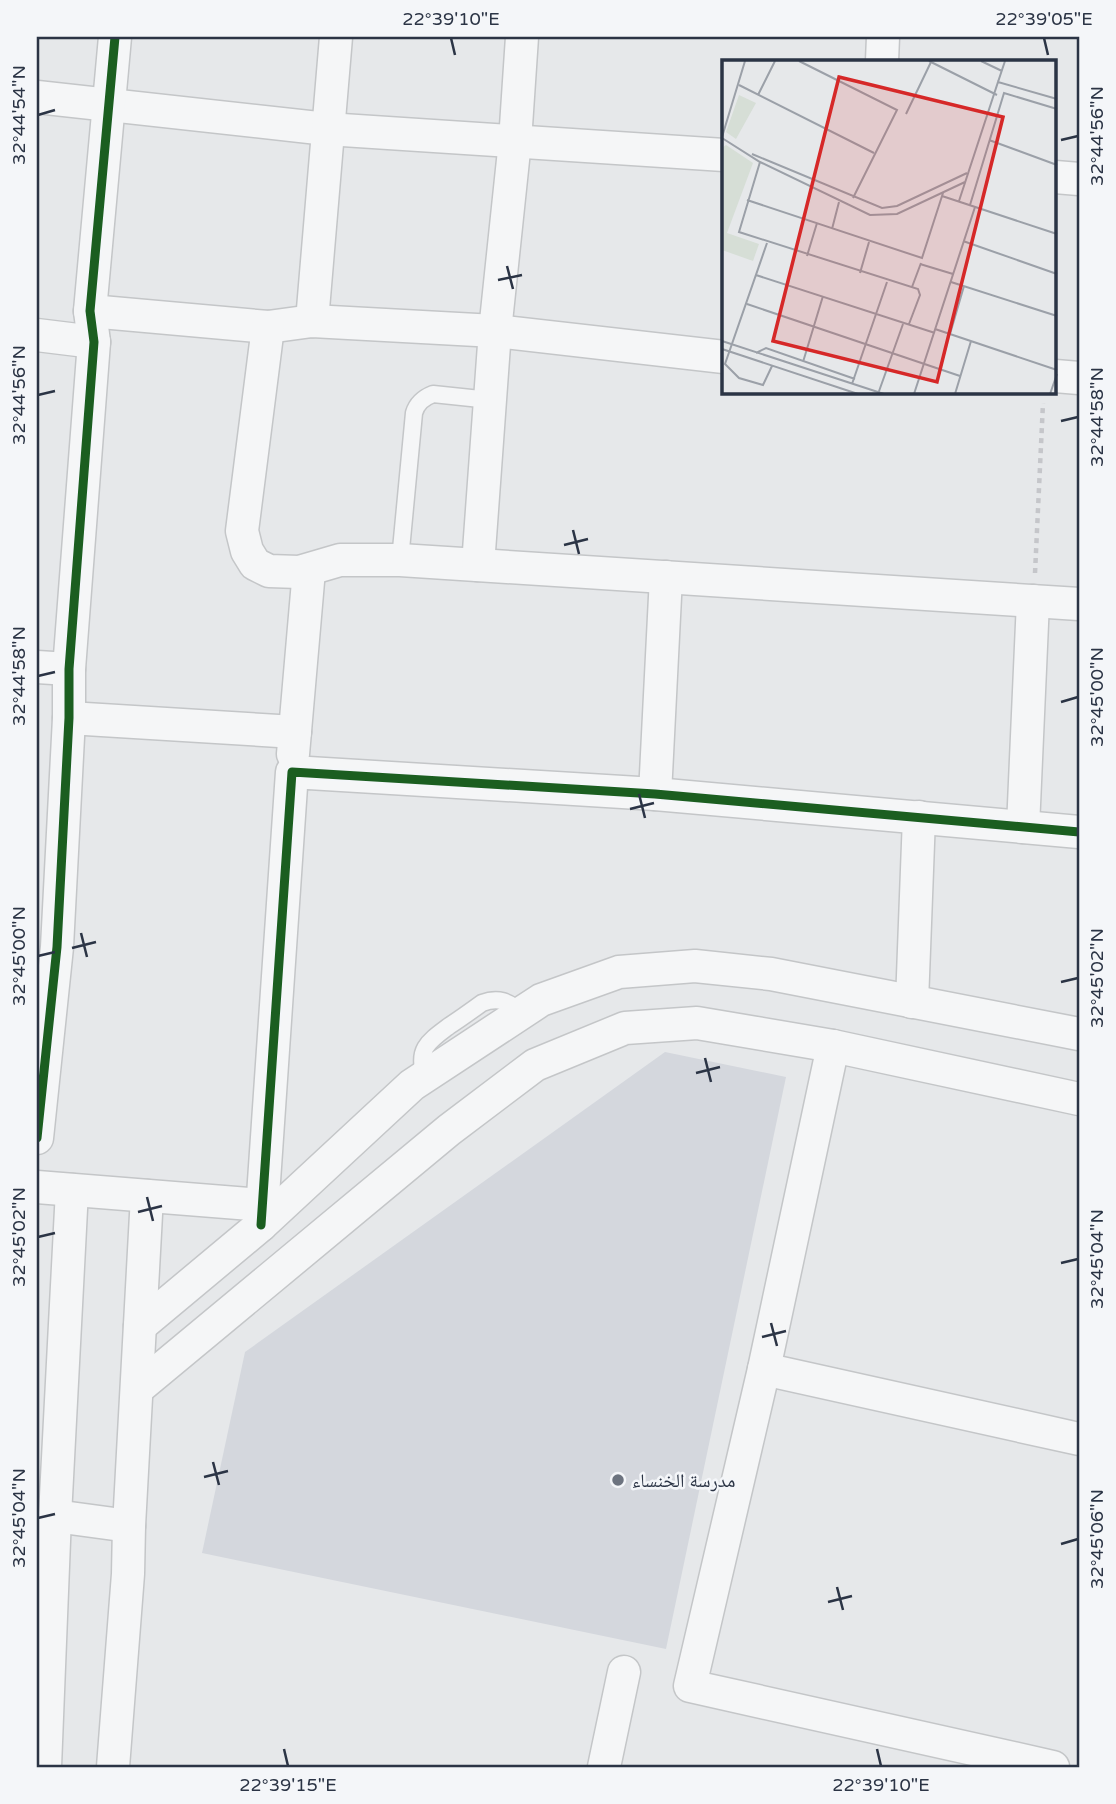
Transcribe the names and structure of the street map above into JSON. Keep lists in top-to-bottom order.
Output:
{
  "places": ["مدرسة الخنساء"],
  "coordinates": [
    "22°39'10\"E",
    "22°39'05\"E",
    "32°44'54\"N",
    "32°44'56\"N",
    "32°44'58\"N",
    "32°45'00\"N",
    "32°45'02\"N",
    "32°45'04\"N",
    "32°45'06\"N",
    "22°39'15\"E"
  ]
}
